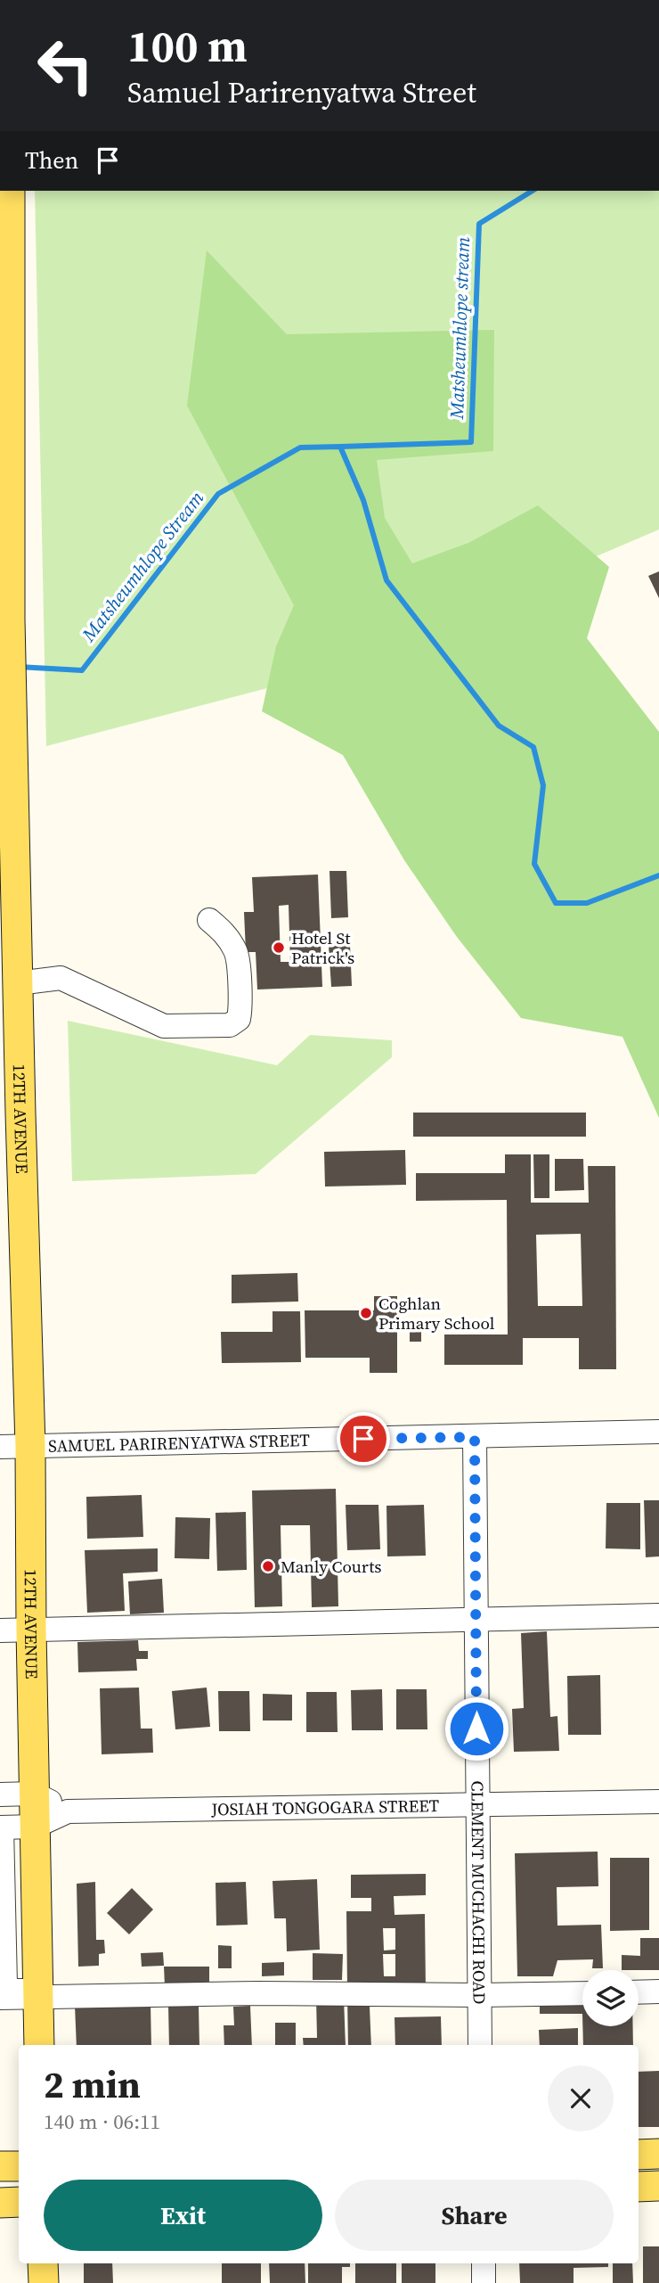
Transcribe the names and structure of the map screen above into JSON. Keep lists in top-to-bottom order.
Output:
{
  "streets": {
    "main road": ["12TH AVENUE"],
    "street": ["SAMUEL PARIRENYATWA STREET", "JOSIAH TONGOGARA STREET", "CLEMENT MUCHACHI ROAD"]
  },
  "crossings": [
    ["12TH AVENUE", "SAMUEL PARIRENYATWA STREET"],
    ["12TH AVENUE", "JOSIAH TONGOGARA STREET"],
    ["SAMUEL PARIRENYATWA STREET", "CLEMENT MUCHACHI ROAD"],
    ["JOSIAH TONGOGARA STREET", "CLEMENT MUCHACHI ROAD"]
  ],
  "water": ["Matsheumhlope stream", "Matsheumhlope Stream"],
  "places": ["Hotel St Patrick's", "Coghlan Primary School", "Manly Courts"],
  "page": {
    "turn": ["100 m", "Samuel Parirenyatwa Street"],
    "then": "Then",
    "heading": ["2 min", "140 m · 06:11"],
    "buttons": ["Exit", "Share"]
  }
}
